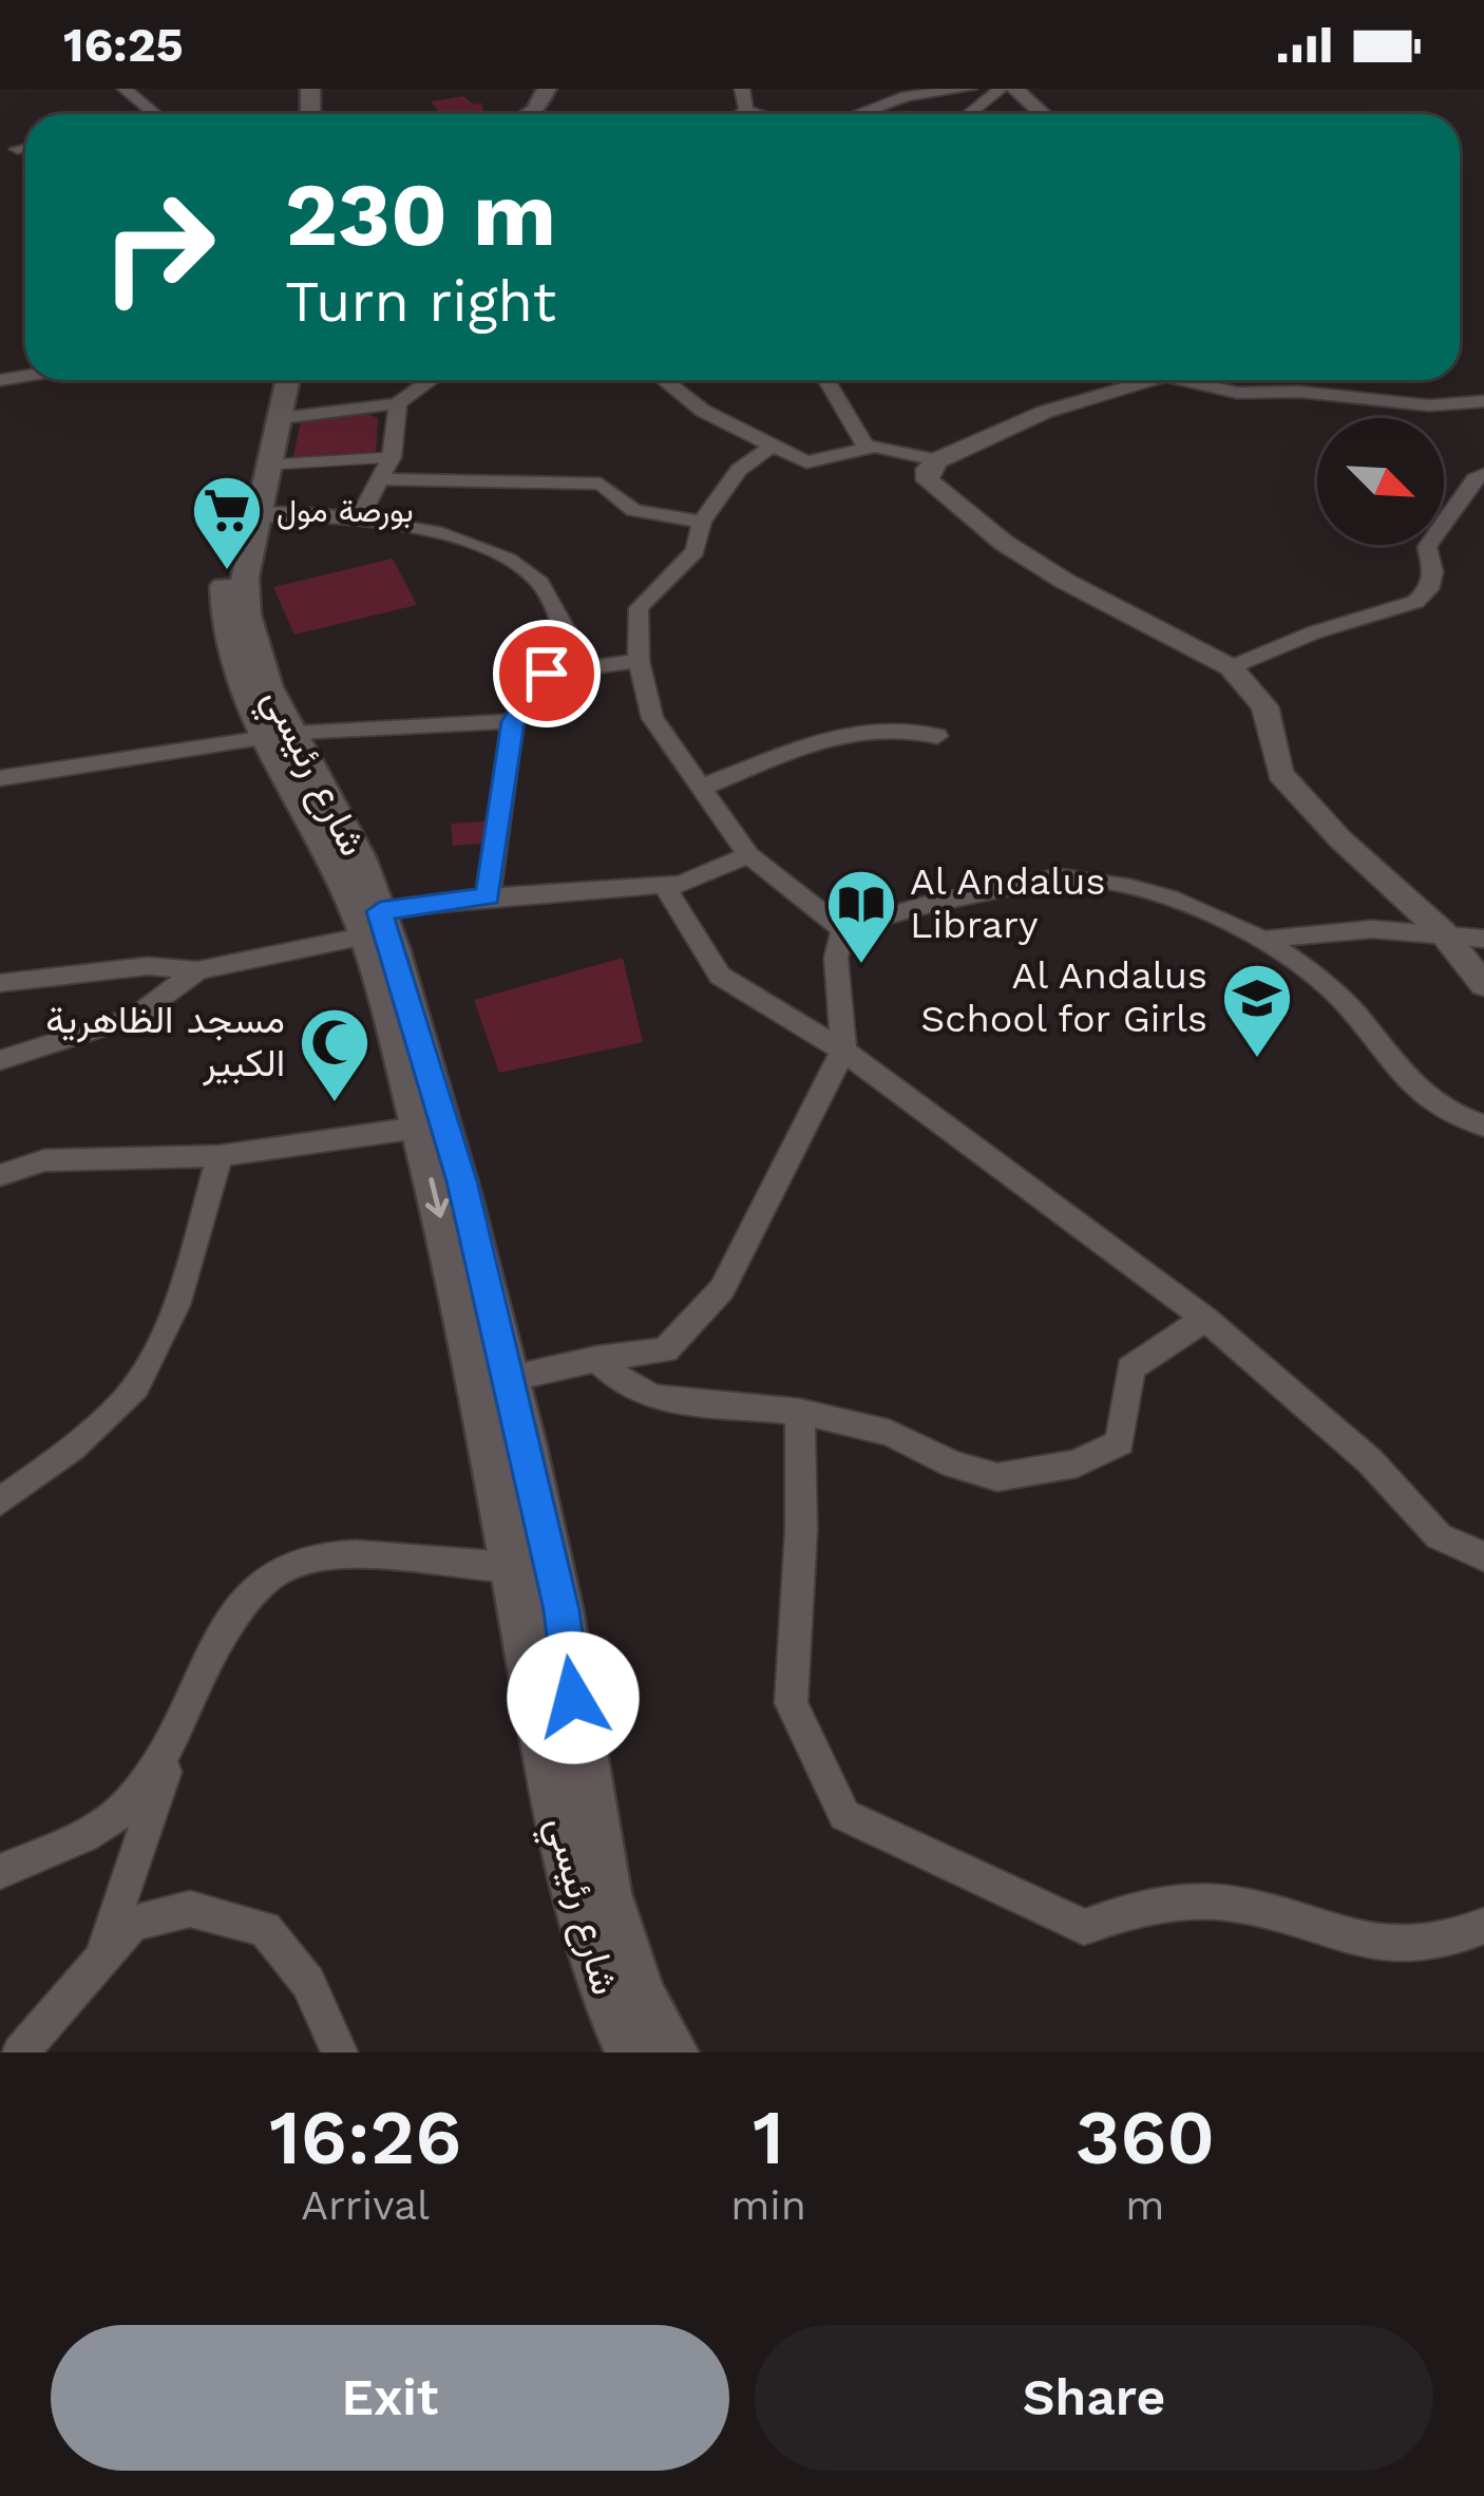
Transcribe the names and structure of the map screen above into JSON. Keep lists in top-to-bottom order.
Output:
{
  "streets": {
    "main road": ["شارع رئيسي"]
  },
  "places": {
    "supermarket": ["بورصة مول"],
    "library": ["Al Andalus Library"],
    "school or university": ["Al Andalus School for Girls"],
    "mosque": ["مسجد الظاهرية الكبير"]
  },
  "north": "bottom right",
  "page": {
    "status": "16:25",
    "turn": ["230 m", "Turn right"],
    "eta": [
      "16:26",
      "Arrival",
      "1",
      "min",
      "360",
      "m"
    ],
    "buttons": ["Exit", "Share"]
  }
}
